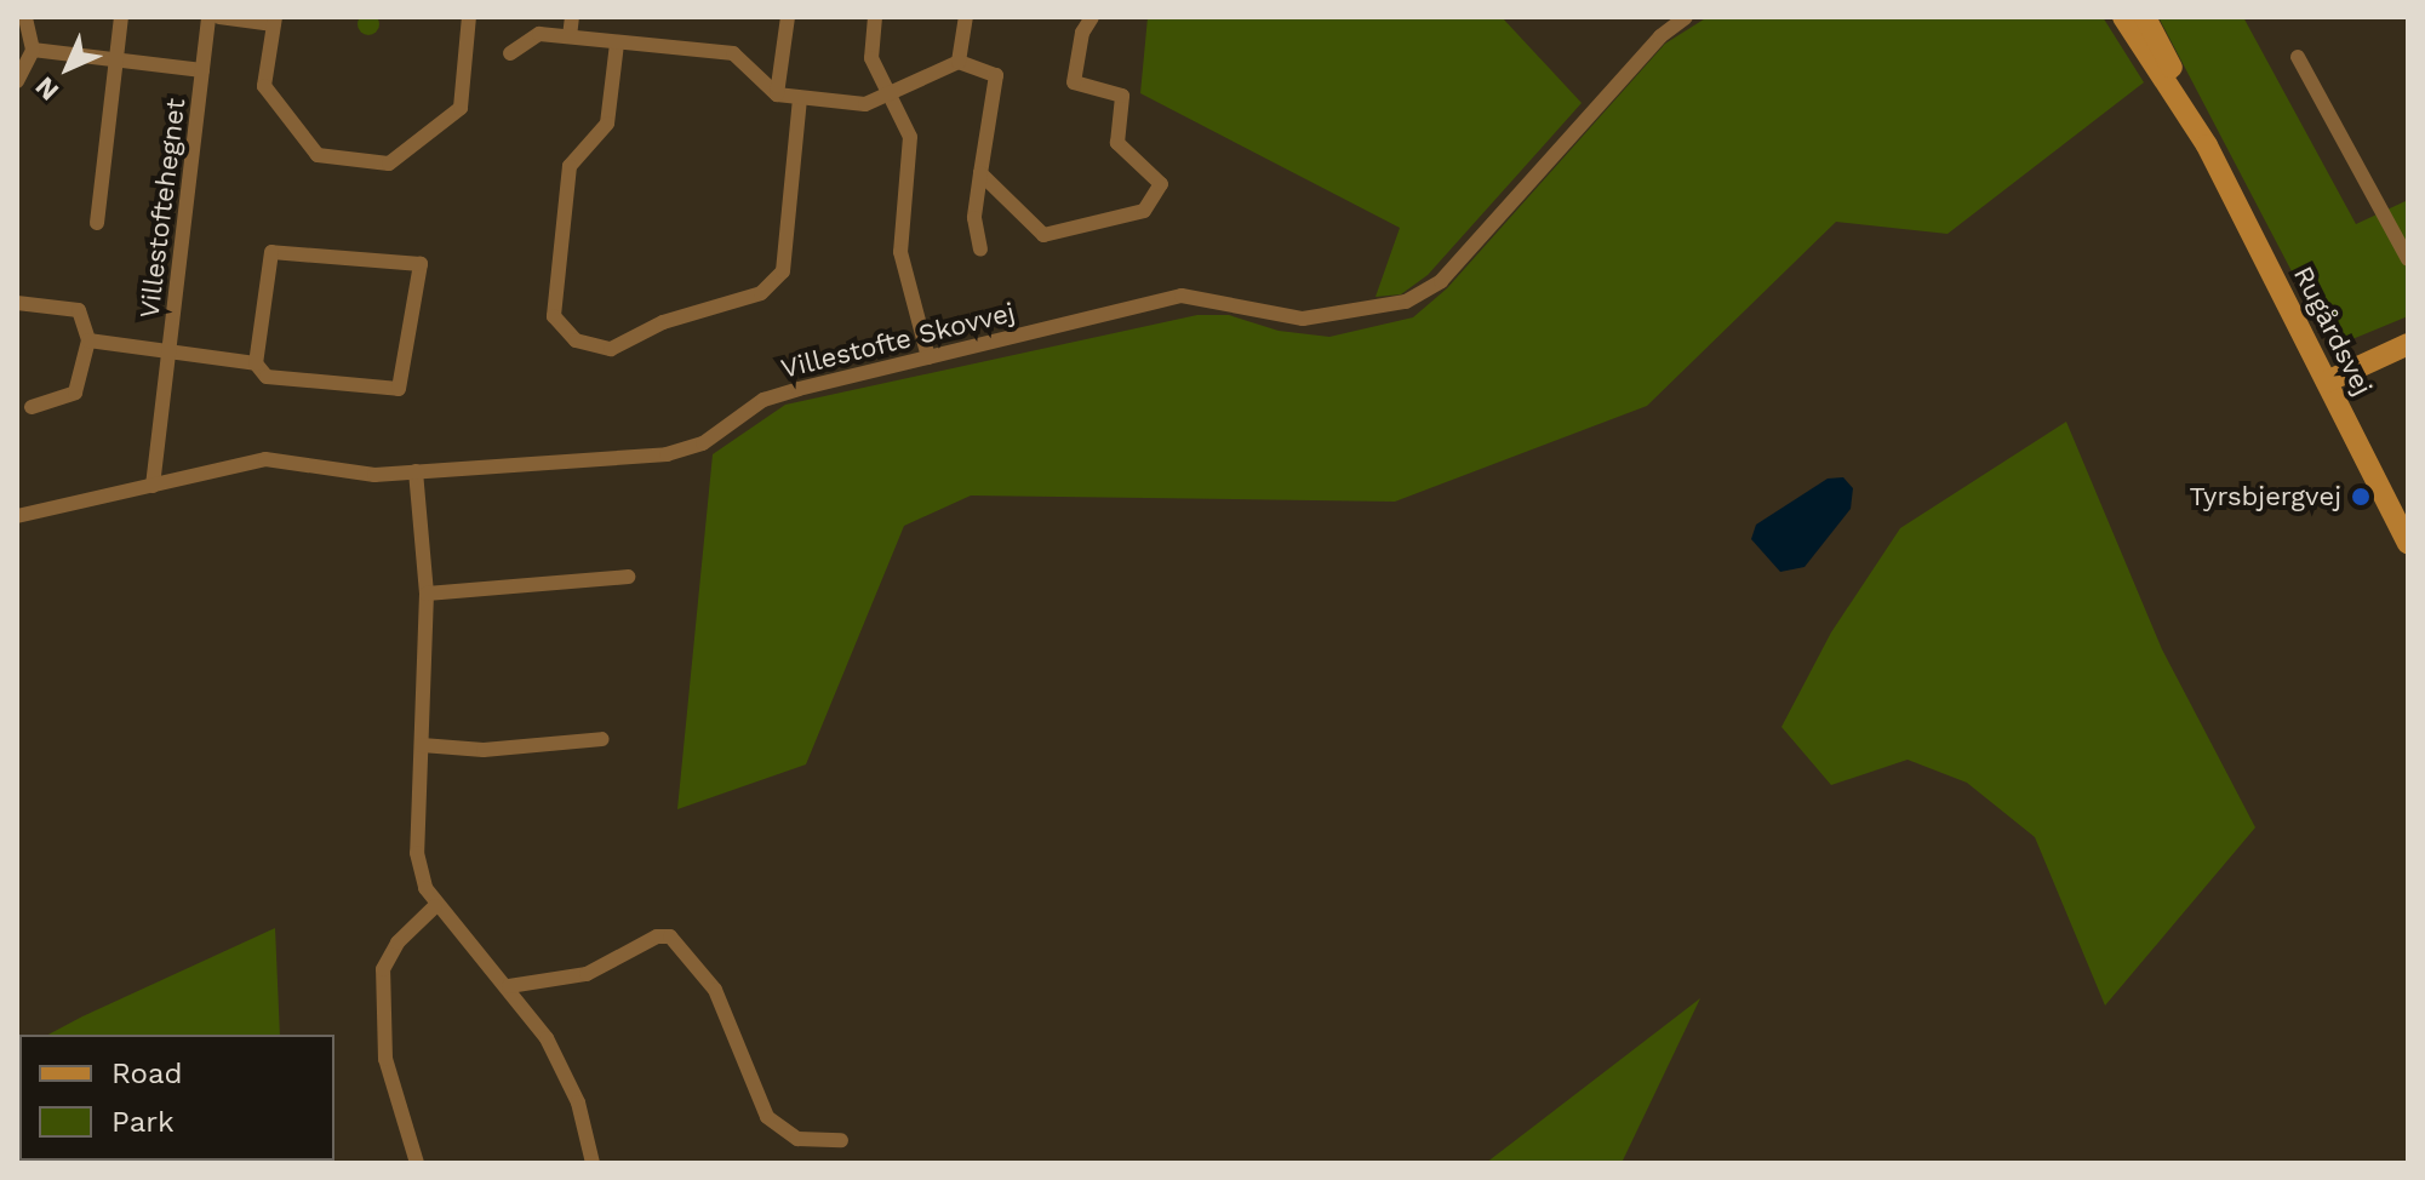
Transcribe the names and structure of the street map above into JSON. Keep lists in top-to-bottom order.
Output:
{
  "streets": {
    "main road": ["Rugårdsvej"],
    "street": ["Villestoftehegnet", "Villestofte Skovvej"]
  },
  "crossings": [
    ["Villestoftehegnet", "Villestofte Skovvej"]
  ],
  "places": ["Tyrsbjergvej"],
  "legend": ["Road", "Park"],
  "north": "bottom left"
}
